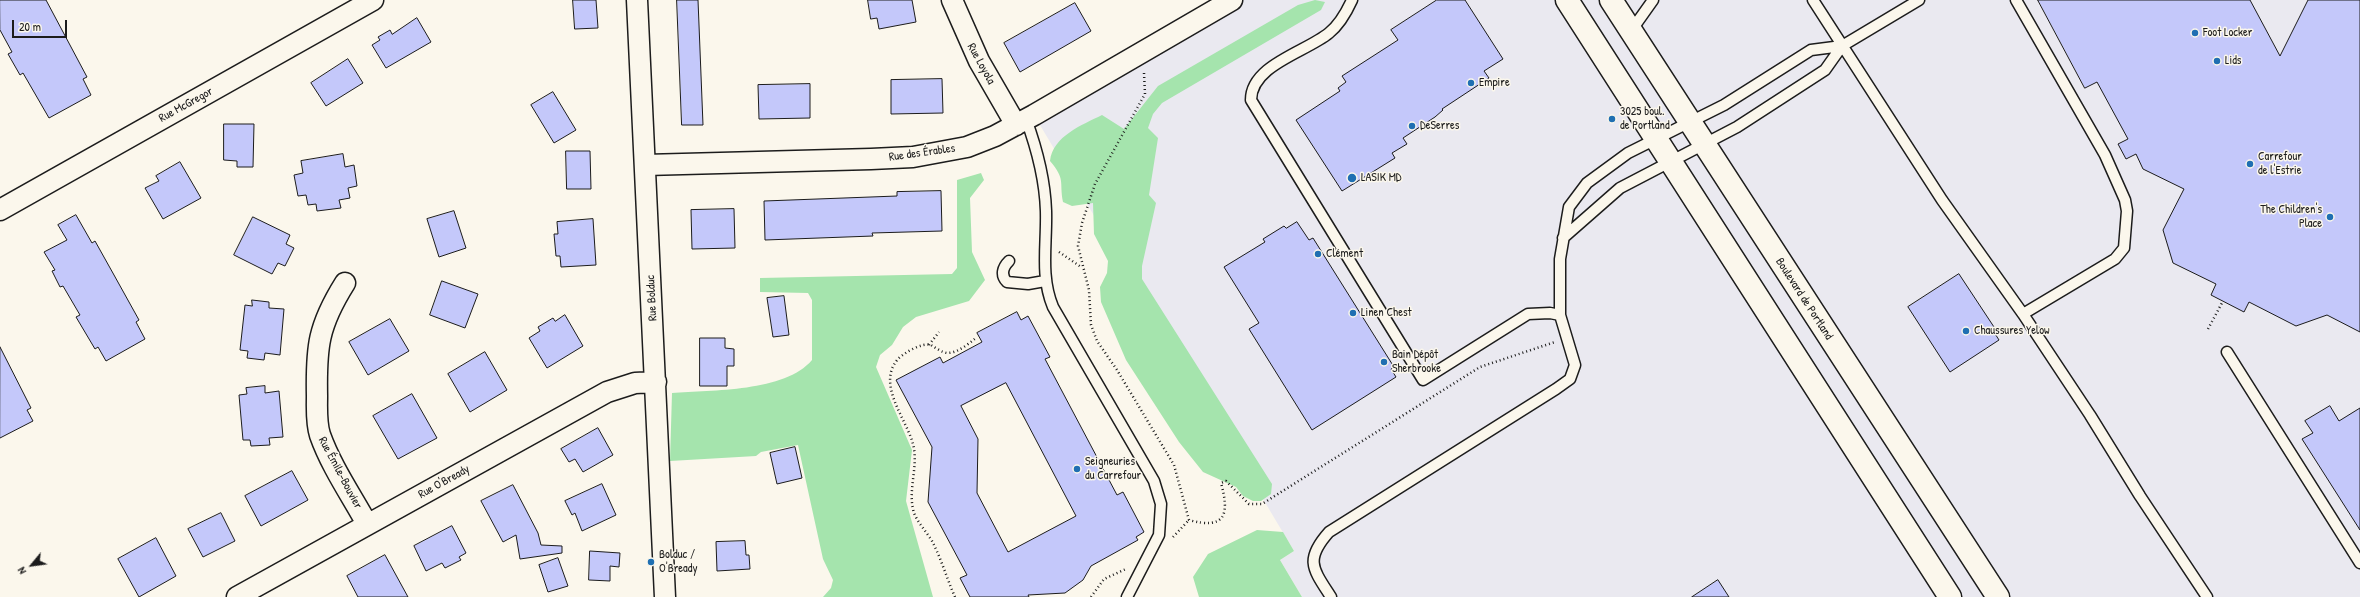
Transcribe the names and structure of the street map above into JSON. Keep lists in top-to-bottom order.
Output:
{
  "streets": {
    "main road": ["Boulevard de Portland"],
    "street": [
      "Rue Loyola",
      "Rue McGregor",
      "Rue des Érables",
      "Rue Bolduc",
      "Rue Émile-Bouvier",
      "Rue O'Bready"
    ]
  },
  "crossings": [
    ["Rue Loyola", "Rue des Érables"],
    ["Rue des Érables", "Rue Bolduc"],
    ["Rue Bolduc", "Rue O'Bready"],
    ["Rue Émile-Bouvier", "Rue O'Bready"]
  ],
  "places": [
    "Foot Locker",
    "Lids",
    "Empire",
    "3025 boul. de Portland",
    "DeSerres",
    "Carrefour de l'Estrie",
    "LASIK MD",
    "The Children's Place",
    "Clément",
    "Linen Chest",
    "Chaussures Yelow",
    "Bain Dépôt Sherbrooke",
    "Seigneuries du Carrefour",
    "Bolduc / O'Bready"
  ],
  "scale_bar": "20 m",
  "north": "bottom left"
}
